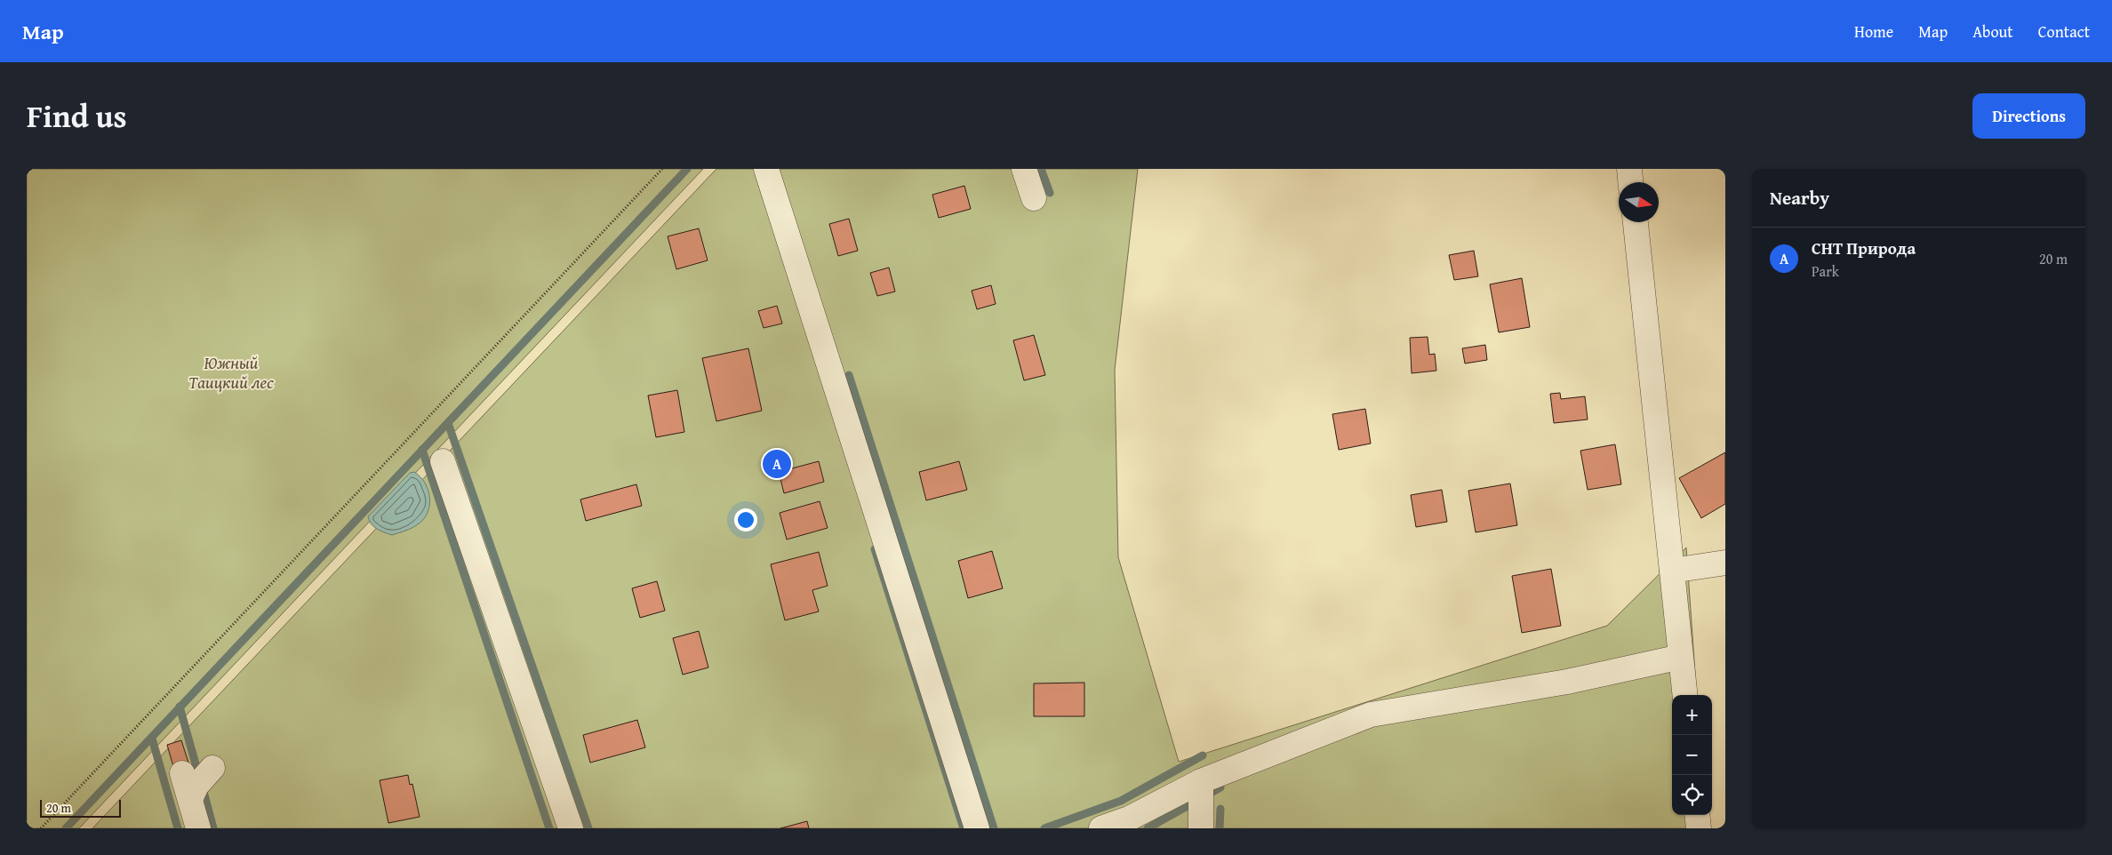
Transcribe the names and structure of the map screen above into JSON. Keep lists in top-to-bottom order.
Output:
{
  "parks": ["Южный Таицкий лес"],
  "scale_bar": "20 m",
  "north": "right",
  "page": {
    "header": "Map",
    "nav": [
      "Home",
      "Map",
      "About",
      "Contact"
    ],
    "title": "Find us",
    "buttons": "Directions",
    "heading": "Nearby",
    "list": [
      {
        "mark": "A",
        "name": "СНТ Природа",
        "note": "Park",
        "value": "20 m"
      }
    ],
    "pins": "A",
    "map_buttons": ["+", "−"],
    "scale": "20 m"
  }
}
